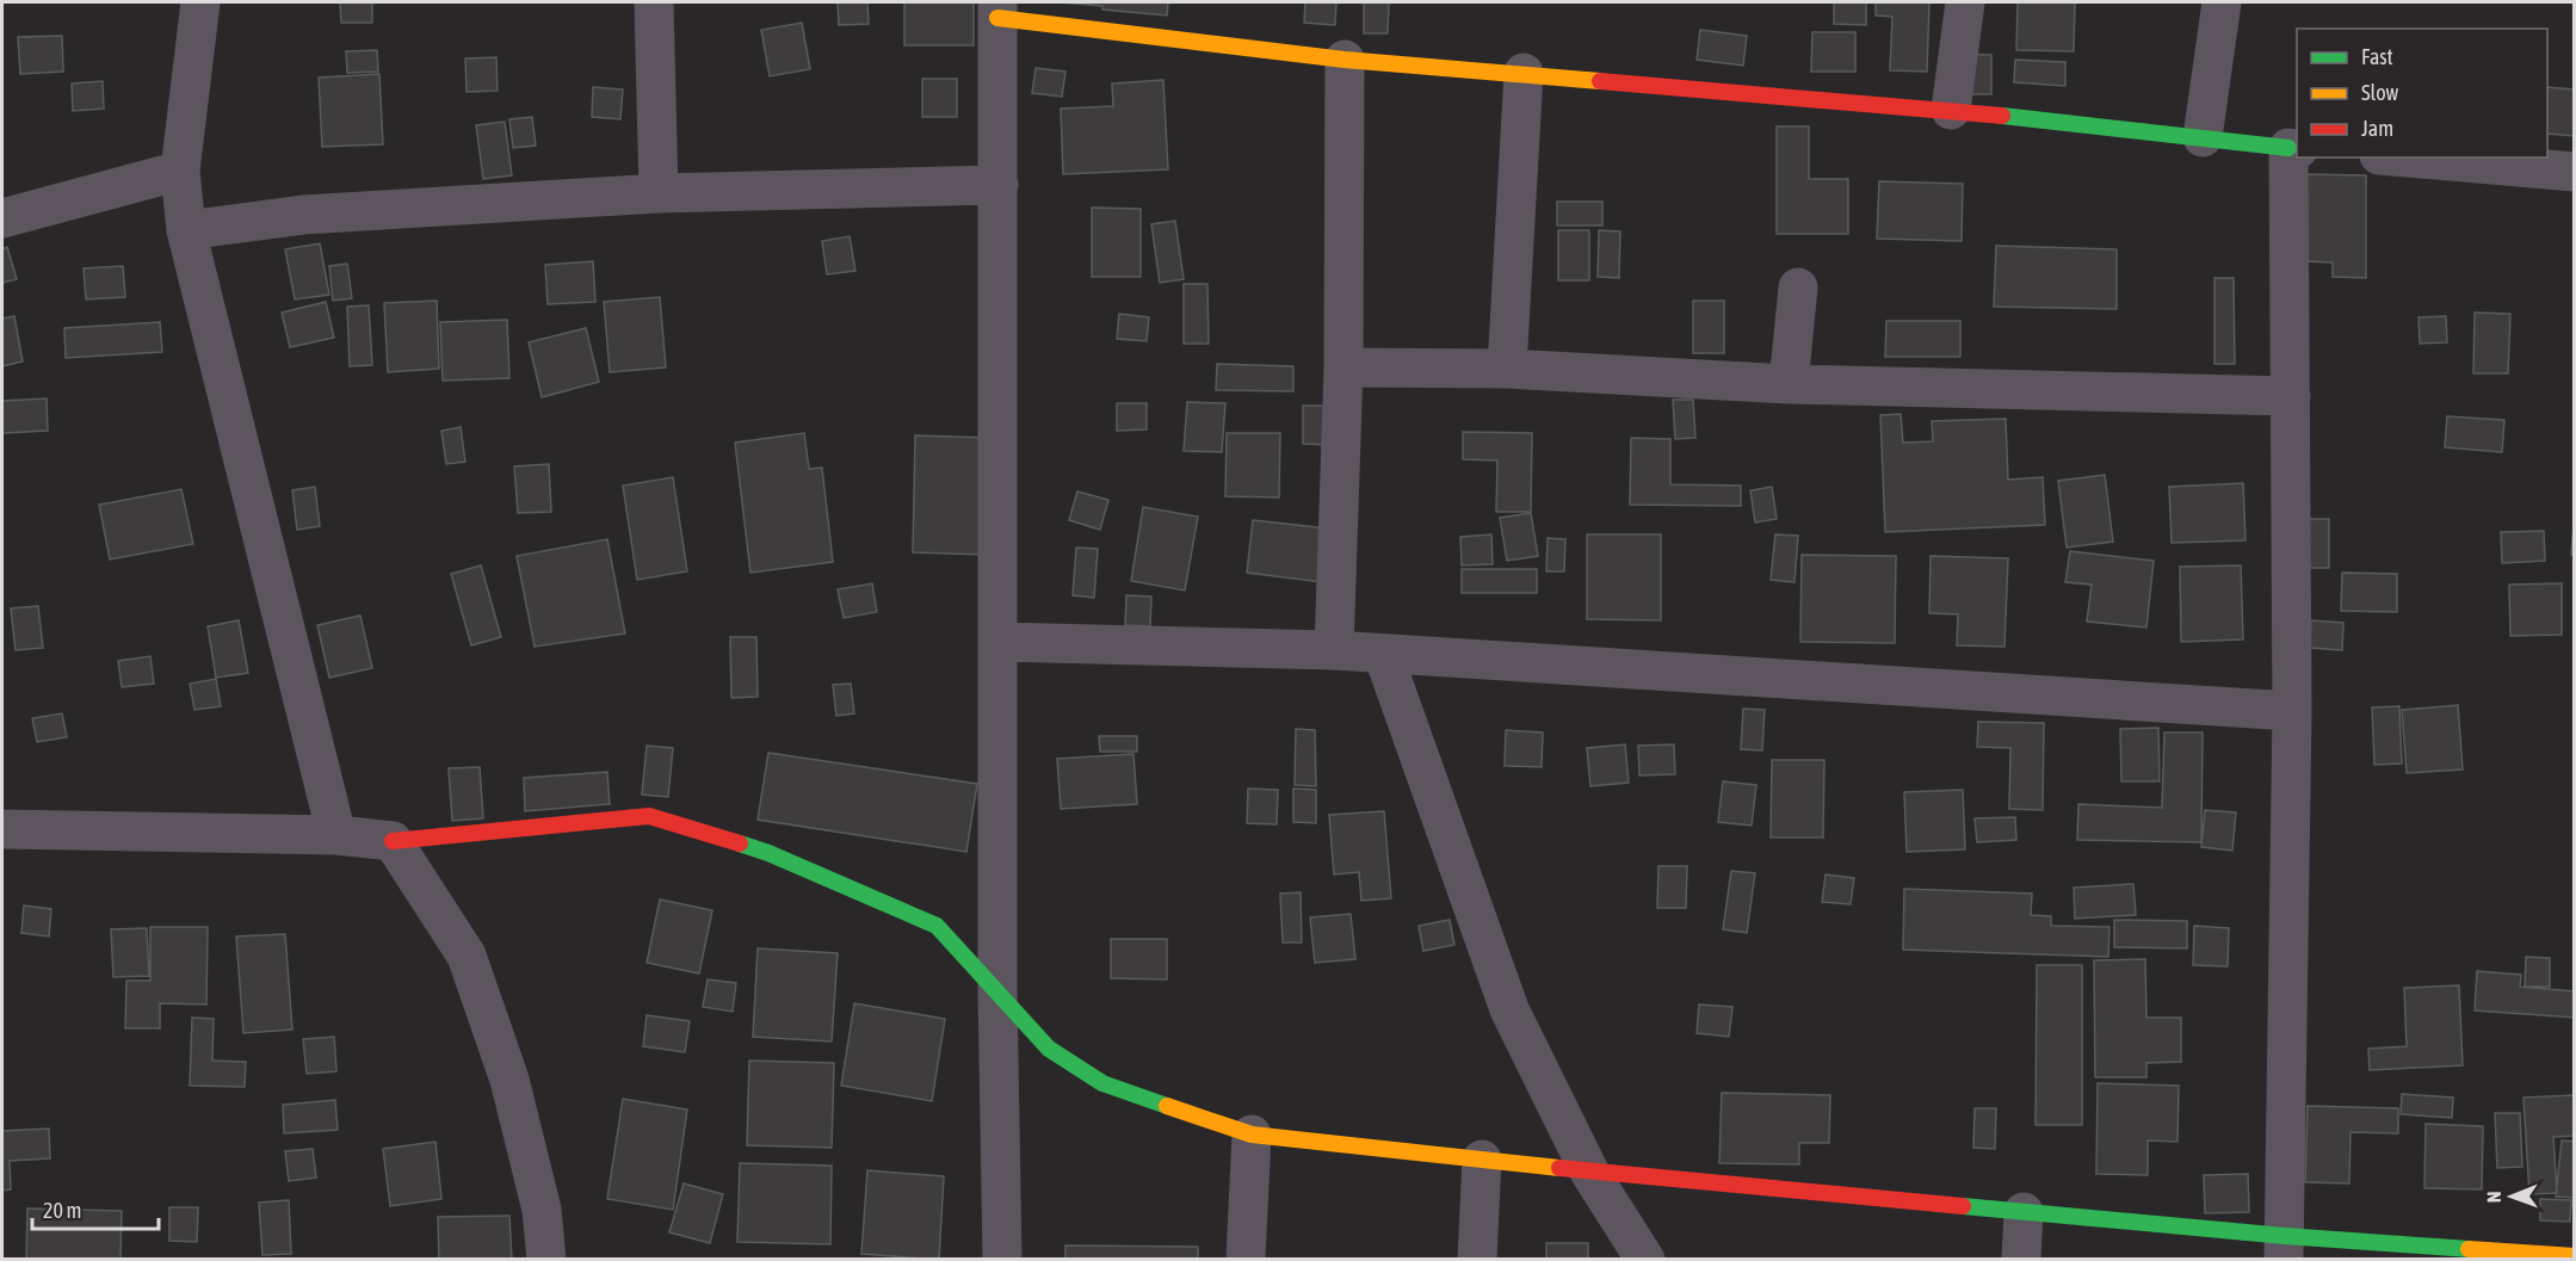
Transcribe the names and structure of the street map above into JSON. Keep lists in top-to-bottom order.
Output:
{
  "legend": ["Fast", "Slow", "Jam"],
  "scale_bar": "20 m",
  "north": "left"
}
